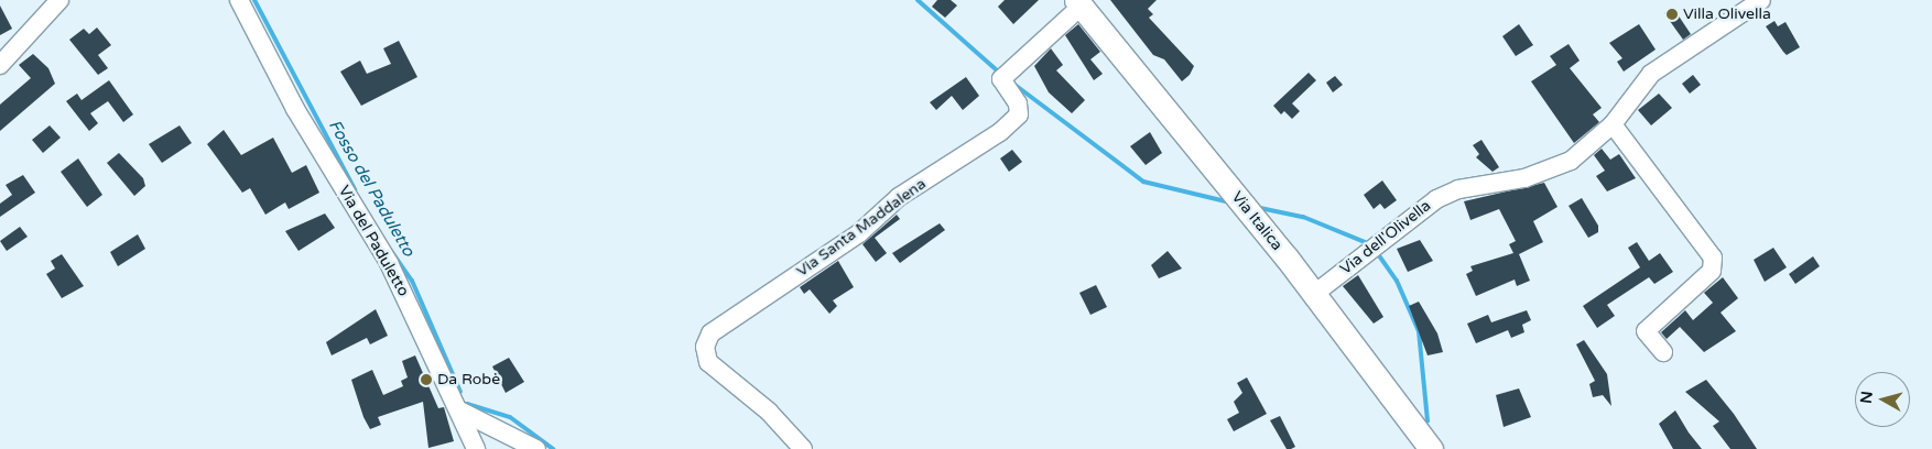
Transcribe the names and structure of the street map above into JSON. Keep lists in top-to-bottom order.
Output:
{
  "streets": {
    "main road": ["Via Italica"],
    "street": ["Via Santa Maddalena", "Via dell'Olivella", "Via del Paduletto"]
  },
  "crossings": [
    ["Via Italica", "Via Santa Maddalena"],
    ["Via Italica", "Via dell'Olivella"]
  ],
  "water": ["Fosso del Paduletto"],
  "places": ["Villa Olivella", "Da Robè"],
  "north": "left"
}
